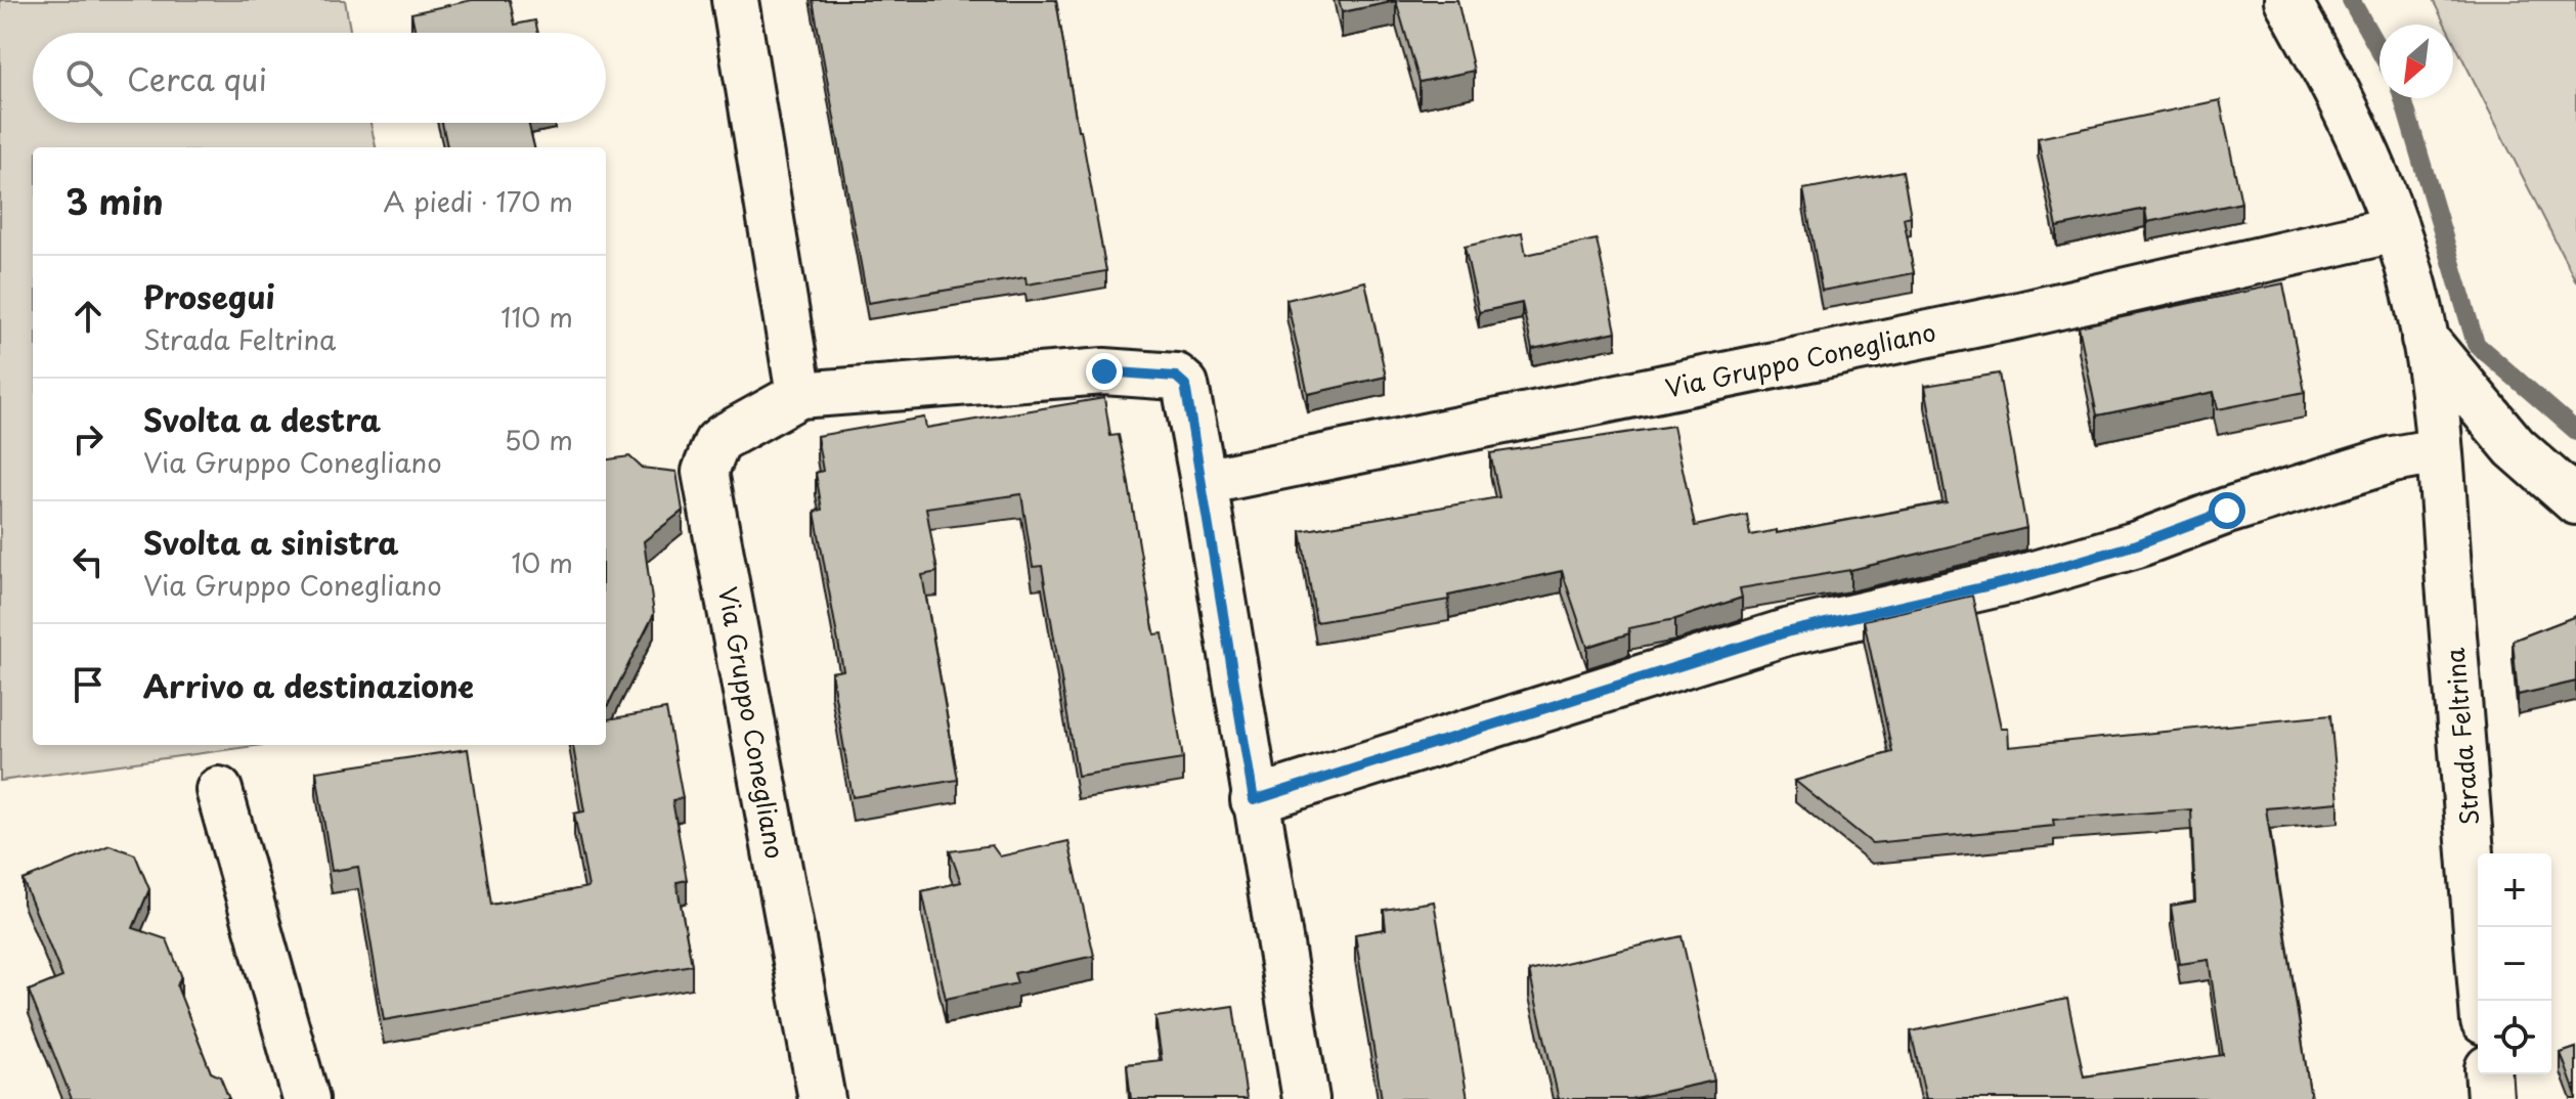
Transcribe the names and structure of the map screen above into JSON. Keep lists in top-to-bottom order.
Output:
{
  "streets": {
    "street": ["Via Gruppo Conegliano", "Strada Feltrina"]
  },
  "crossings": [
    ["Via Gruppo Conegliano", "Strada Feltrina"]
  ],
  "north": "bottom left",
  "page": {
    "search": "Cerca qui",
    "heading": ["3 min", "A piedi · 170 m"],
    "list": [
      ["Prosegui", "Strada Feltrina", "110 m"],
      ["Svolta a destra", "Via Gruppo Conegliano", "50 m"],
      ["Svolta a sinistra", "Via Gruppo Conegliano", "10 m"],
      "Arrivo a destinazione"
    ],
    "map_buttons": ["+", "−"]
  }
}
